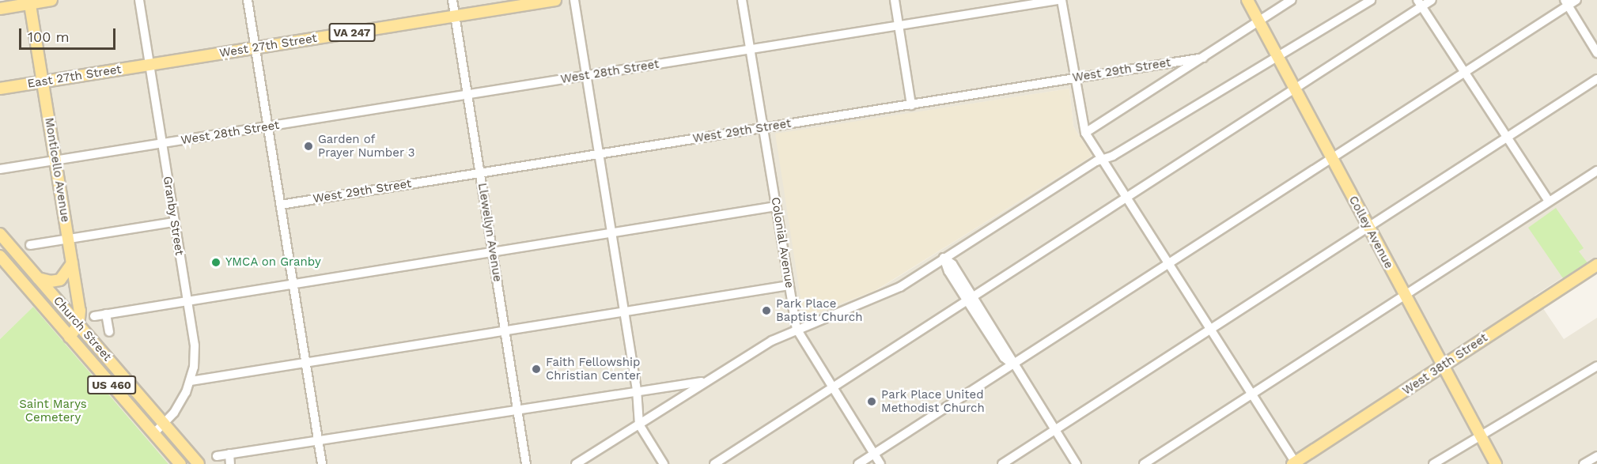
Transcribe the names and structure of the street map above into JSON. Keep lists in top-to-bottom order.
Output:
{
  "streets": {
    "main road": [
      "VA 247",
      "West 27th Street",
      "East 27th Street",
      "Monticello Avenue",
      "Colley Avenue",
      "Church Street",
      "West 38th Street",
      "US 460"
    ],
    "street": [
      "West 29th Street",
      "West 28th Street",
      "Granby Street",
      "Llewellyn Avenue",
      "Colonial Avenue"
    ]
  },
  "crossings": [
    ["West 27th Street", "East 27th Street"],
    ["West 27th Street", "Granby Street"],
    ["West 27th Street", "Llewellyn Avenue"],
    ["West 29th Street", "Llewellyn Avenue"],
    ["West 29th Street", "Colonial Avenue"],
    ["West 28th Street", "Monticello Avenue"],
    ["West 28th Street", "Granby Street"],
    ["West 28th Street", "Llewellyn Avenue"],
    ["West 28th Street", "Colonial Avenue"],
    ["East 27th Street", "Monticello Avenue"],
    ["East 27th Street", "Granby Street"],
    ["Monticello Avenue", "Church Street"],
    ["Granby Street", "Church Street"],
    ["Granby Street", "US 460"],
    ["Colley Avenue", "West 38th Street"],
    ["Church Street", "US 460"]
  ],
  "parks": ["Saint Marys Cemetery"],
  "places": [
    "Garden of Prayer Number 3",
    "YMCA on Granby",
    "Park Place Baptist Church",
    "Faith Fellowship Christian Center",
    "Park Place United Methodist Church"
  ],
  "scale_bar": "100 m"
}
